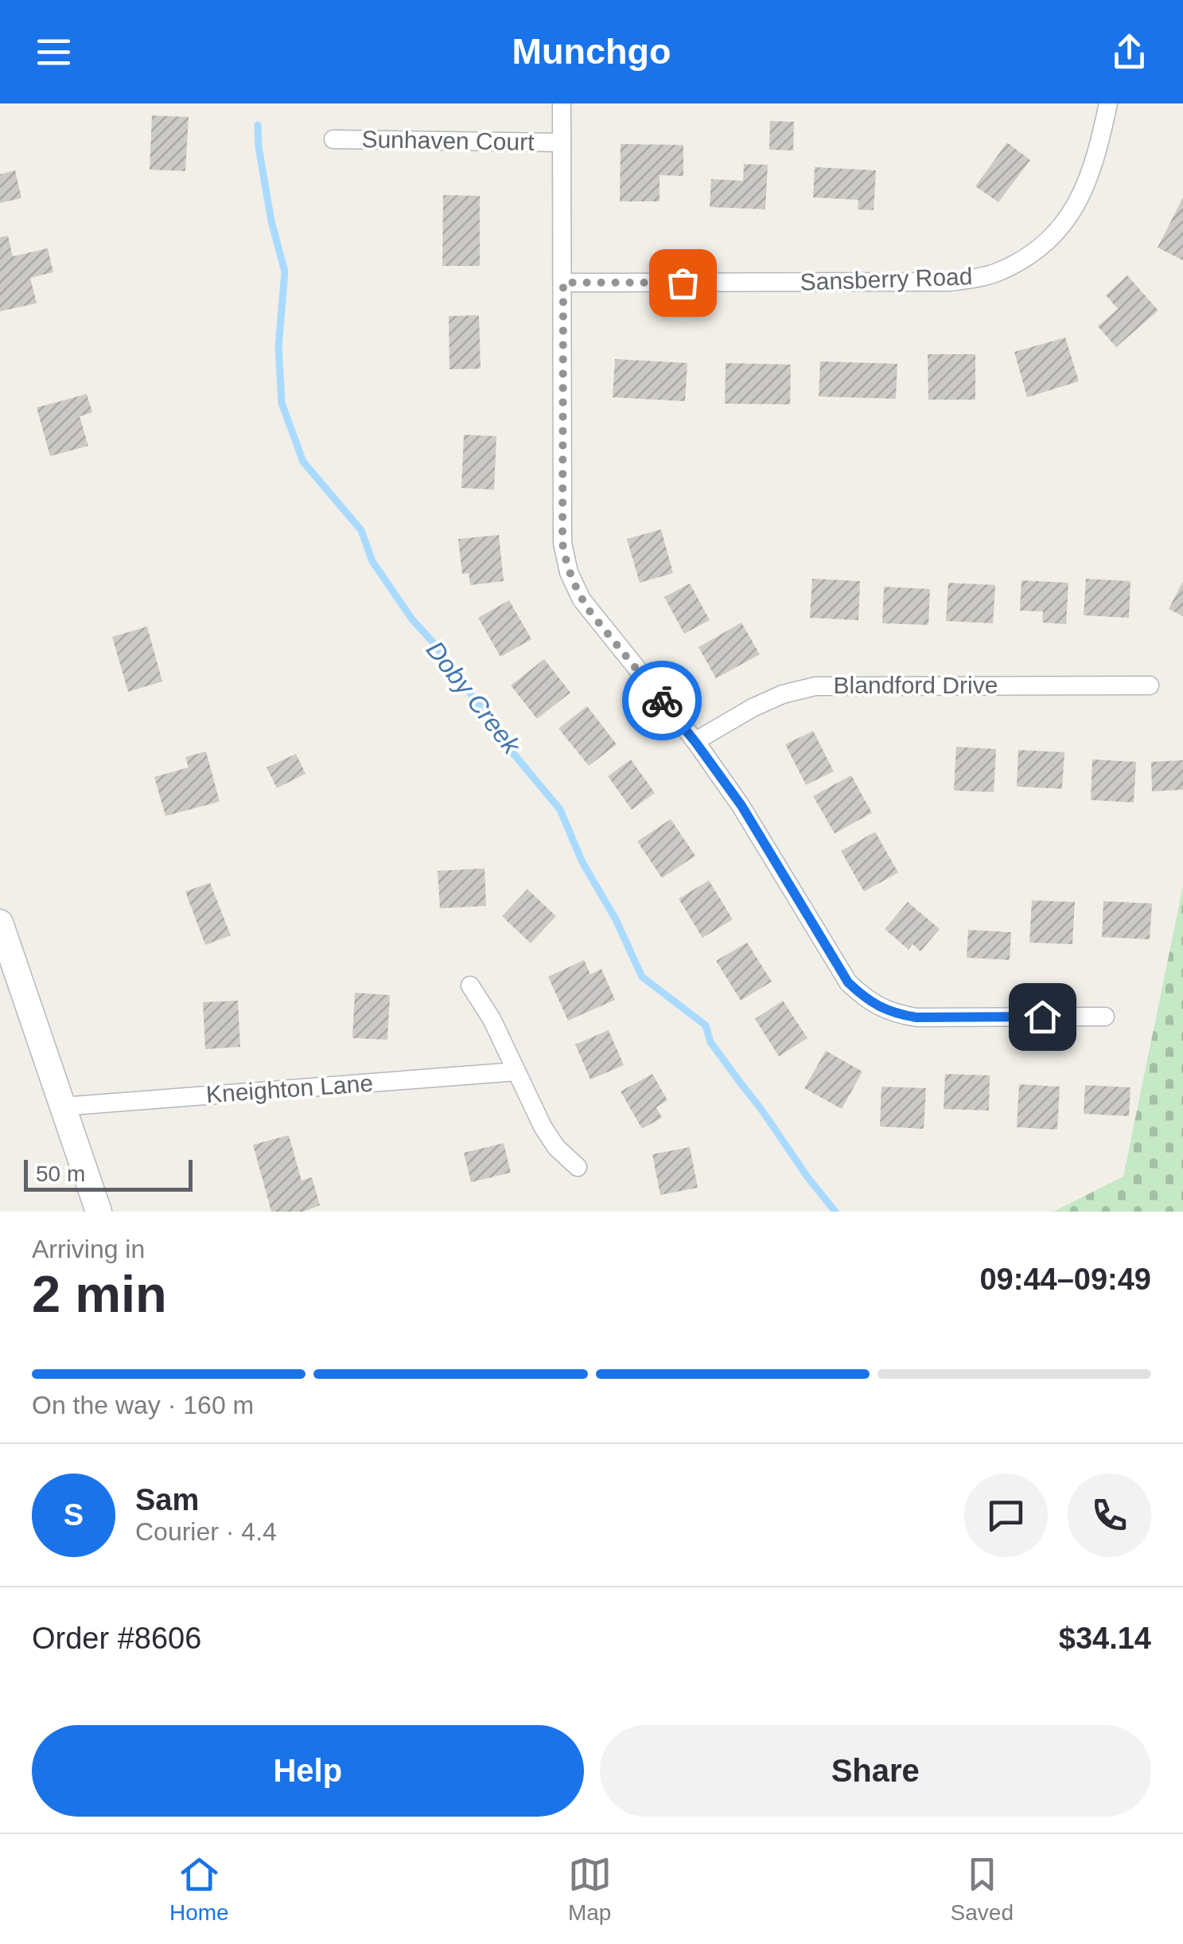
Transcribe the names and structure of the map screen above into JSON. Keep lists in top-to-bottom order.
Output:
{
  "streets": {
    "street": [
      "Sunhaven Court",
      "Sansberry Road",
      "Blandford Drive",
      "Kneighton Lane"
    ]
  },
  "water": ["Doby Creek"],
  "scale_bar": "50 m",
  "page": {
    "header": "Munchgo",
    "scale": "50 m",
    "heading": ["2 min", "Arriving in", "09:44–09:49"],
    "panel": [
      "Sam",
      "Courier · 4.4",
      "Order #8606",
      "$34.14"
    ],
    "bar": "On the way · 160 m",
    "round": "S",
    "buttons": ["Help", "Share"],
    "tabs": ["Home", "Map", "Saved"]
  }
}
